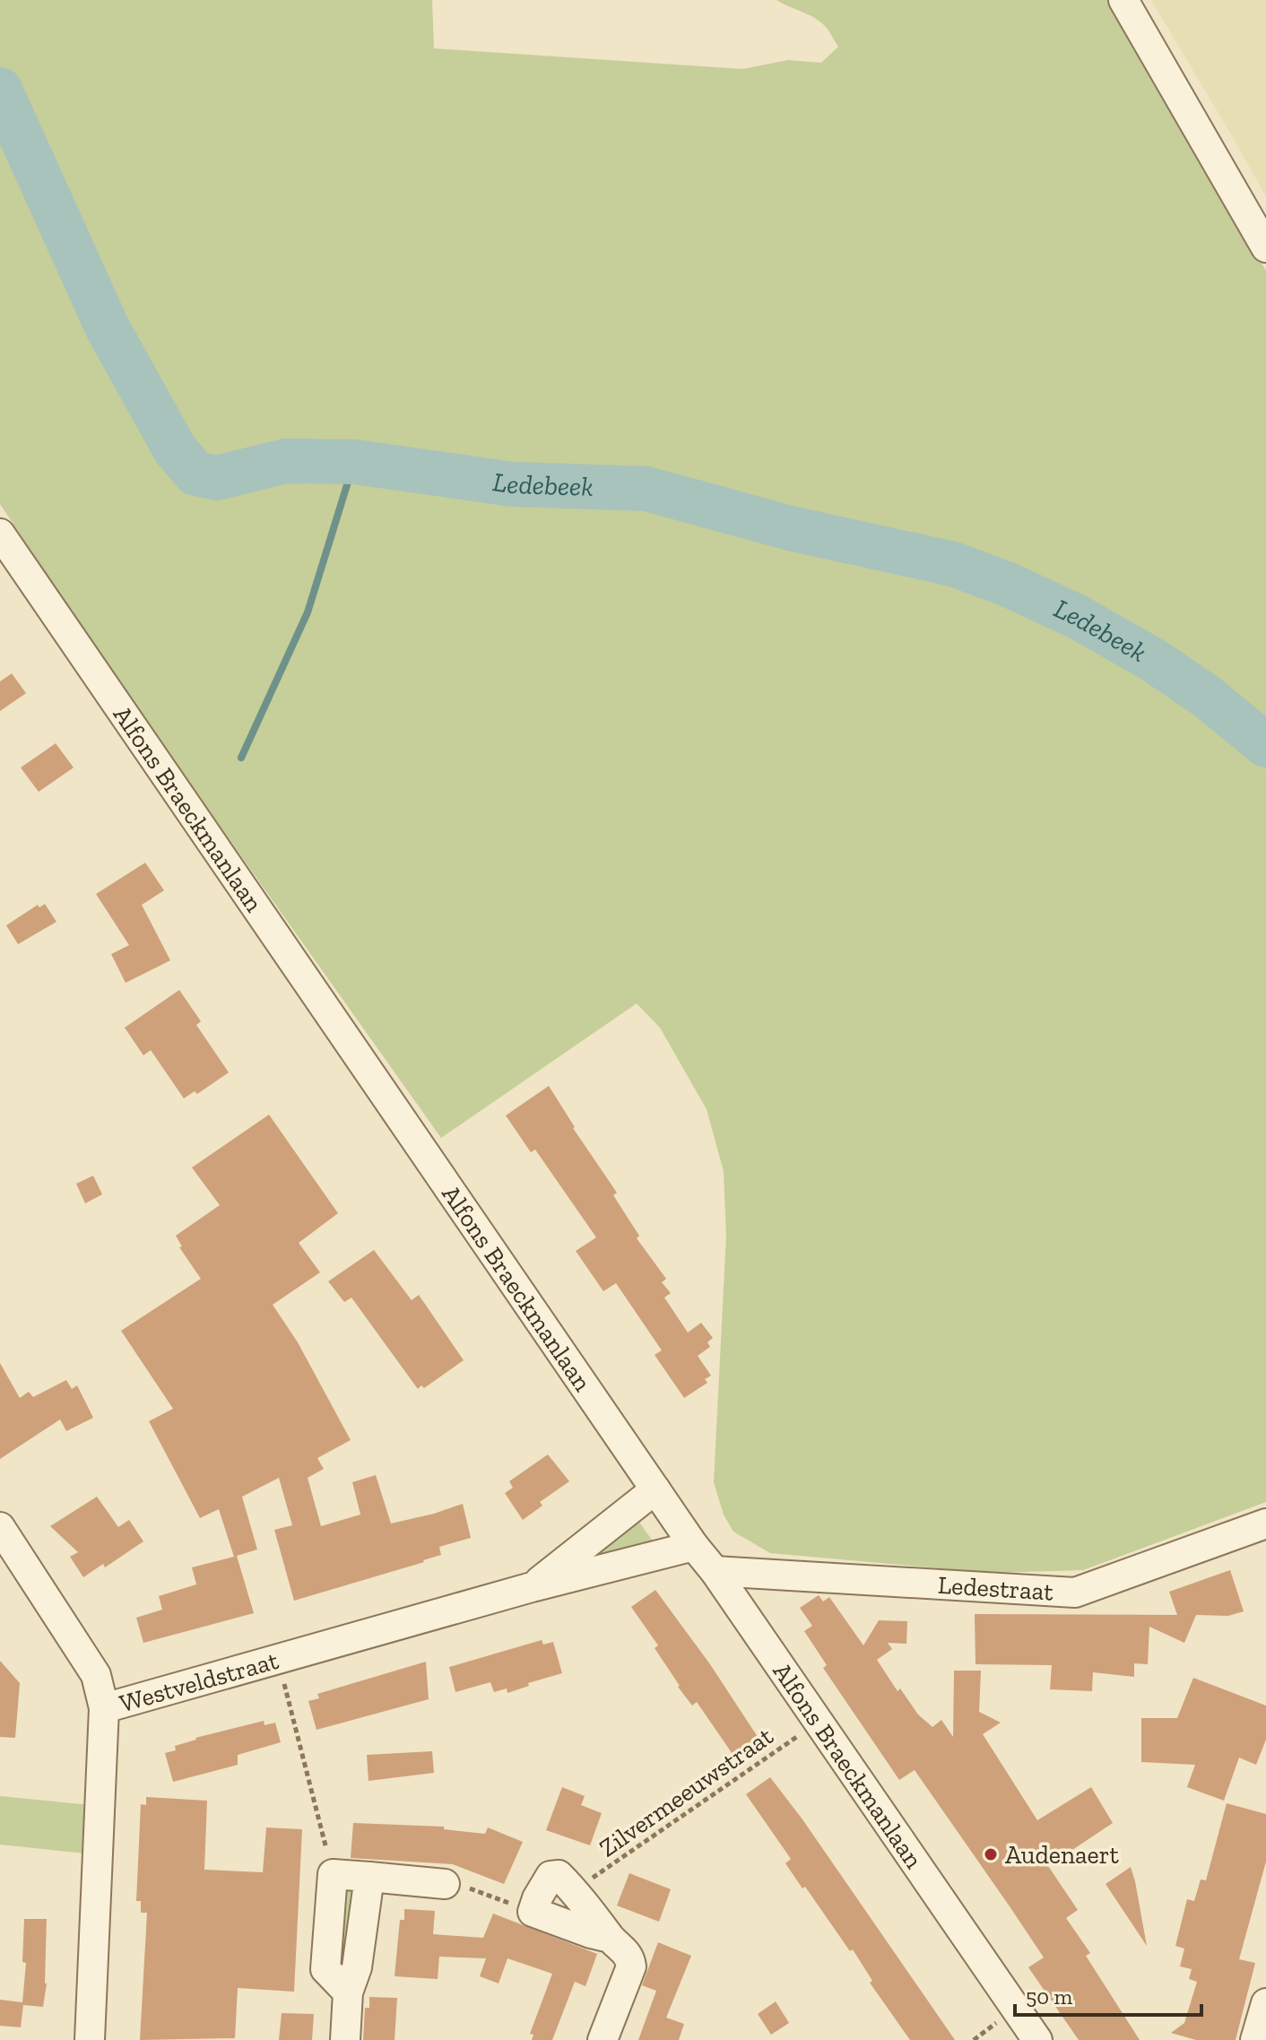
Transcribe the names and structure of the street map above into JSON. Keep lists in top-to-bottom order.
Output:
{
  "streets": {
    "street": ["Alfons Braeckmanlaan", "Ledestraat", "Westveldstraat"],
    "path": ["Zilvermeeuwstraat"]
  },
  "crossings": [
    ["Alfons Braeckmanlaan", "Ledestraat"],
    ["Alfons Braeckmanlaan", "Westveldstraat"],
    ["Alfons Braeckmanlaan", "Zilvermeeuwstraat"]
  ],
  "water": ["Ledebeek"],
  "places": ["Audenaert"],
  "scale_bar": "50 m"
}
